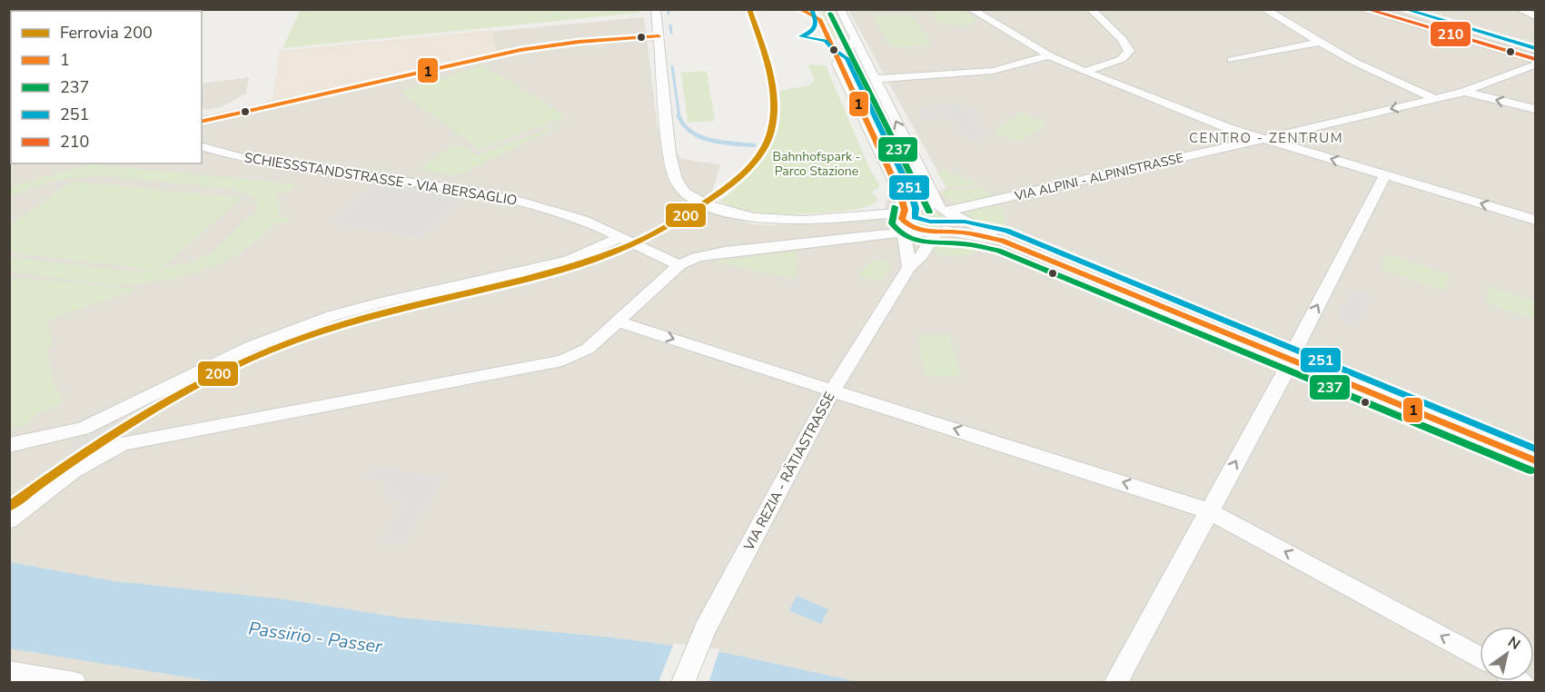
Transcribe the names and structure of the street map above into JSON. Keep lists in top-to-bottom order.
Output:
{
  "streets": {
    "street": ["VIA ALPINI - ALPINISTRASSE", "SCHIESSSTANDSTRASSE - VIA BERSAGLIO", "VIA REZIA - RÄTIASTRASSE"]
  },
  "crossings": [
    ["VIA ALPINI - ALPINISTRASSE", "VIA REZIA - RÄTIASTRASSE"]
  ],
  "districts": ["CENTRO - ZENTRUM"],
  "water": ["Passirio - Passer"],
  "parks": ["Bahnhofspark - Parco Stazione"],
  "lines": [
    "rail line 200",
    "transit line 1",
    "transit line 251",
    "transit line 210",
    "transit line 237"
  ],
  "legend": [
    "Ferrovia 200",
    "1",
    "237",
    "251",
    "210"
  ],
  "north": "top right"
}
